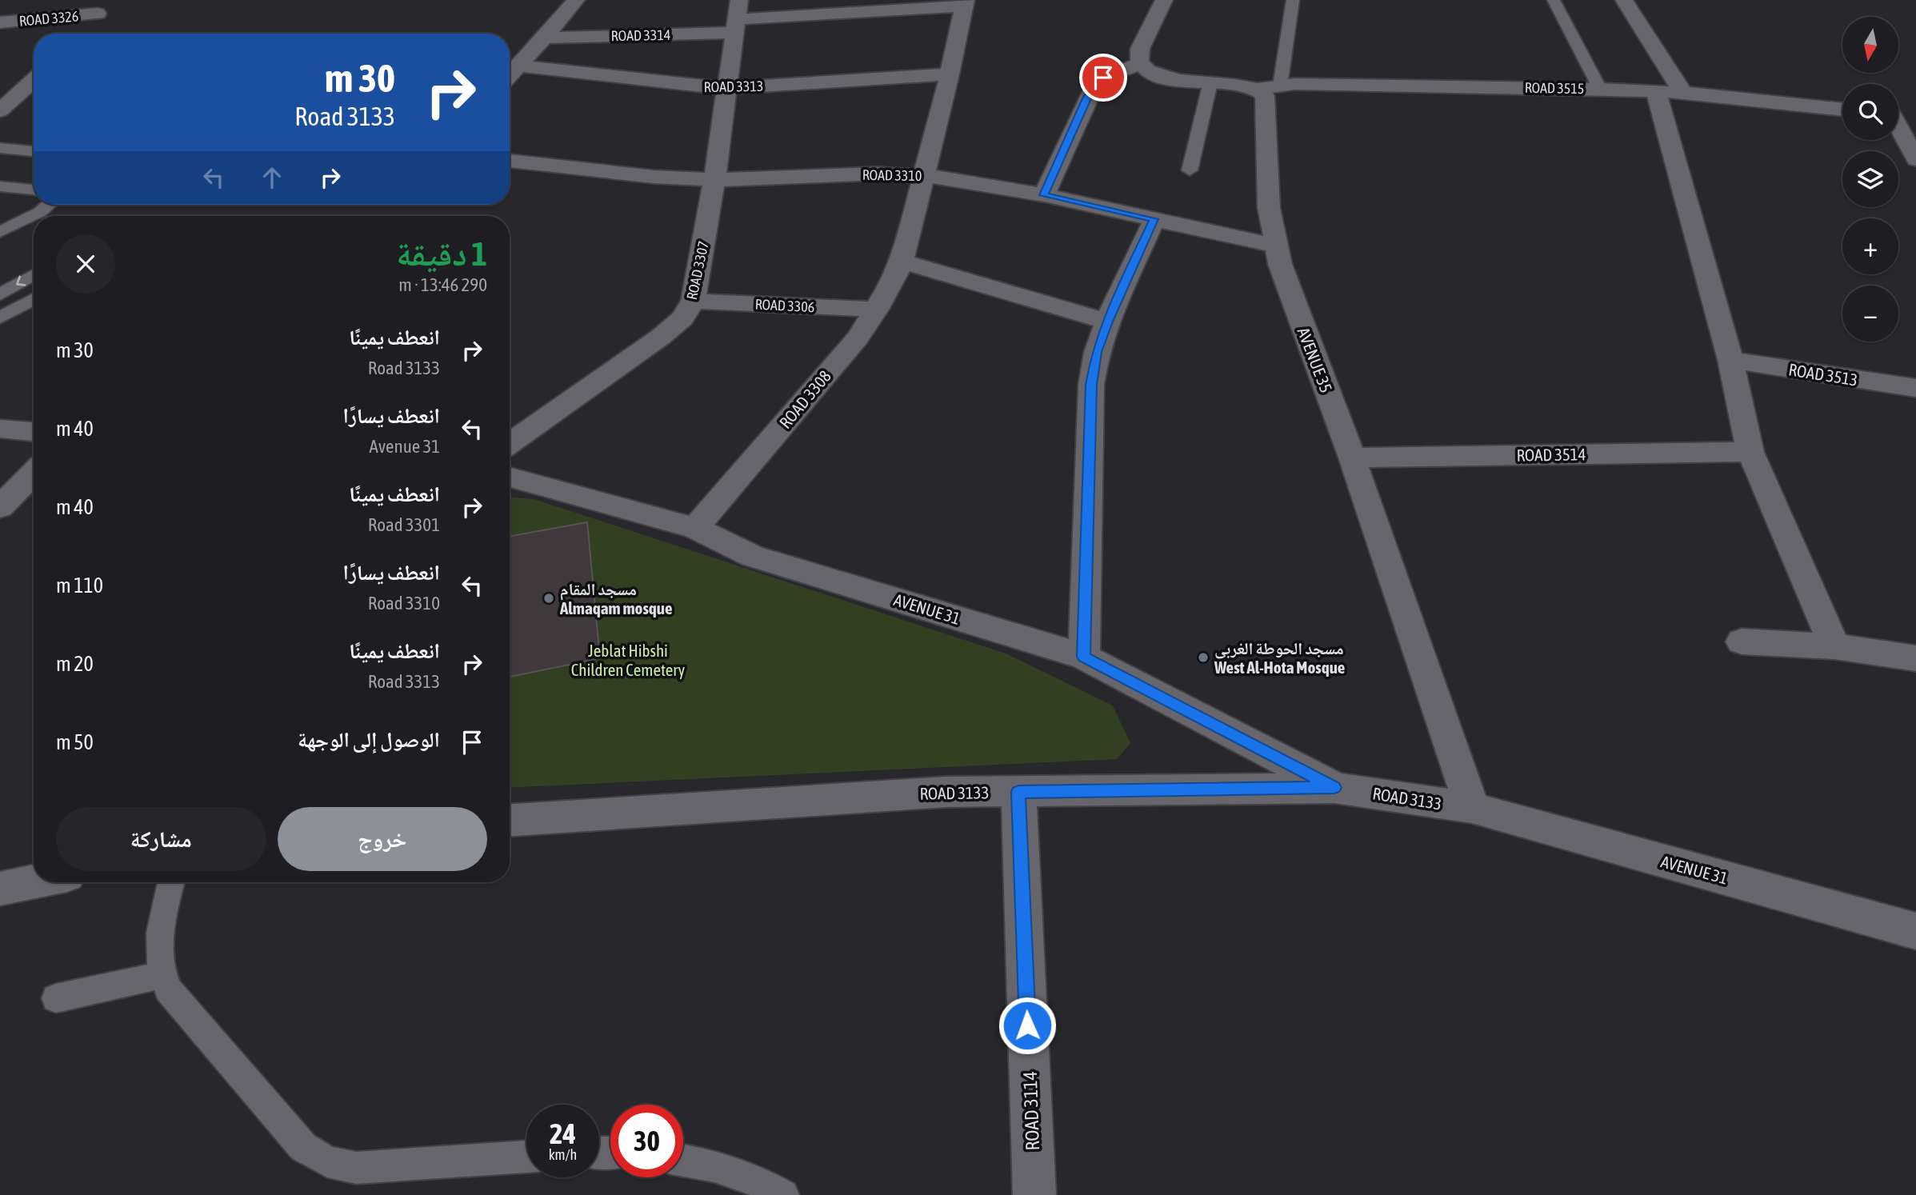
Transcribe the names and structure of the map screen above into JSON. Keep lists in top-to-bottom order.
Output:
{
  "streets": {
    "street": [
      "ROAD 3326",
      "ROAD 3314",
      "ROAD 3313",
      "ROAD 3515",
      "ROAD 3310",
      "ROAD 3307",
      "ROAD 3306",
      "AVENUE 35",
      "ROAD 3513",
      "ROAD 3308",
      "ROAD 3514",
      "AVENUE 31",
      "ROAD 3133",
      "ROAD 3114"
    ]
  },
  "crossings": [
    ["ROAD 3314", "ROAD 3307"],
    ["ROAD 3313", "ROAD 3307"],
    ["ROAD 3313", "ROAD 3308"],
    ["ROAD 3515", "AVENUE 35"],
    ["ROAD 3310", "ROAD 3307"],
    ["ROAD 3310", "AVENUE 35"],
    ["ROAD 3310", "ROAD 3308"],
    ["ROAD 3307", "ROAD 3306"],
    ["ROAD 3306", "ROAD 3308"],
    ["AVENUE 35", "ROAD 3514"],
    ["AVENUE 35", "AVENUE 31"],
    ["AVENUE 35", "ROAD 3133"],
    ["ROAD 3308", "AVENUE 31"],
    ["AVENUE 31", "ROAD 3133"],
    ["ROAD 3133", "ROAD 3114"]
  ],
  "parks": ["Jeblat Hibshi Children Cemetery"],
  "places": ["مسجد المقام Almaqam mosque", "مسجد الحوطة الغربي West Al-Hota Mosque"],
  "north": "bottom",
  "page": {
    "map_buttons": ["+", "−"],
    "turn": ["30 m", "Road 3133"],
    "heading": ["1 دقيقة", "290 m · 13:46"],
    "list": [
      {
        "name": "انعطف يمينًا",
        "note": "Road 3133",
        "value": "30 m"
      },
      {
        "name": "انعطف يسارًا",
        "note": "Avenue 31",
        "value": "40 m"
      },
      {
        "name": "انعطف يمينًا",
        "note": "Road 3301",
        "value": "40 m"
      },
      {
        "name": "انعطف يسارًا",
        "note": "Road 3310",
        "value": "110 m"
      },
      {
        "name": "انعطف يمينًا",
        "note": "Road 3313",
        "value": "20 m"
      },
      {
        "name": "الوصول إلى الوجهة",
        "value": "50 m"
      }
    ],
    "buttons": ["خروج", "مشاركة"],
    "speed": "24 km/h",
    "limit": "30"
  }
}
